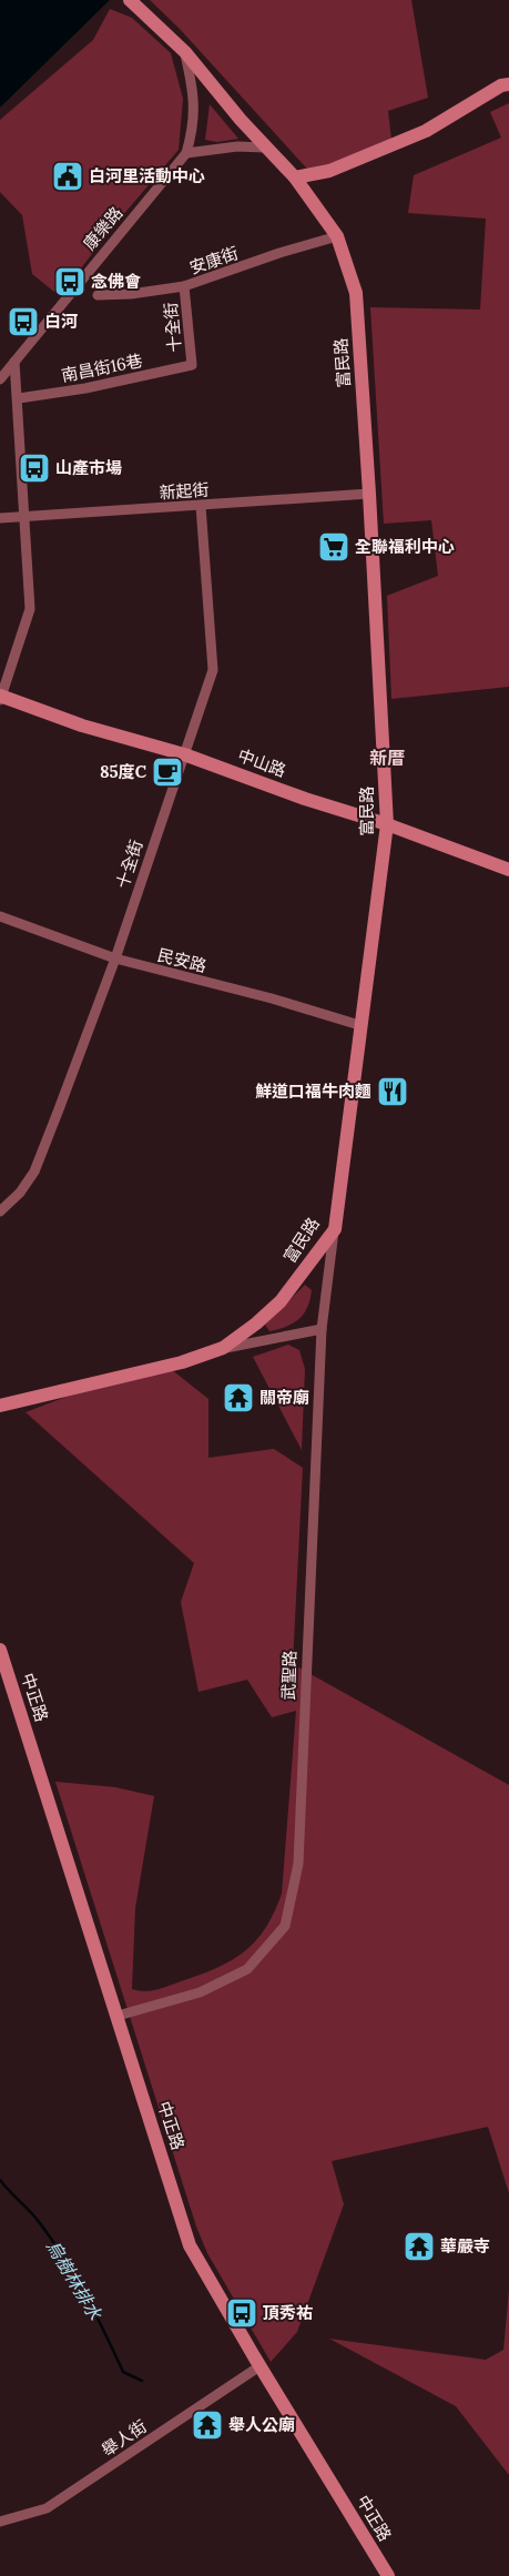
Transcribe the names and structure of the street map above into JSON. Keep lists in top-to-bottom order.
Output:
{
  "streets": {
    "main road": ["富民路", "中山路", "中正路"],
    "street": [
      "康樂路",
      "安康街",
      "十全街",
      "南昌街16巷",
      "新起街",
      "民安路",
      "武聖路",
      "舉人街"
    ]
  },
  "crossings": [
    ["康樂路", "富民路"],
    ["安康街", "十全街"],
    ["安康街", "富民路"],
    ["十全街", "南昌街16巷"],
    ["十全街", "新起街"],
    ["十全街", "中山路"],
    ["十全街", "民安路"],
    ["富民路", "新起街"],
    ["富民路", "中山路"],
    ["富民路", "民安路"],
    ["富民路", "武聖路"],
    ["武聖路", "中正路"],
    ["中正路", "舉人街"]
  ],
  "districts": ["新厝"],
  "water": ["烏樹林排水"],
  "places": {
    "public building": ["白河里活動中心"],
    "bus stop": [
      "念佛會",
      "白河",
      "山產市場",
      "頂秀祐"
    ],
    "supermarket": ["全聯福利中心"],
    "cafe": ["85度C"],
    "restaurant": ["鮮道口福牛肉麵"],
    "temple": ["關帝廟", "華嚴寺", "舉人公廟"]
  }
}
